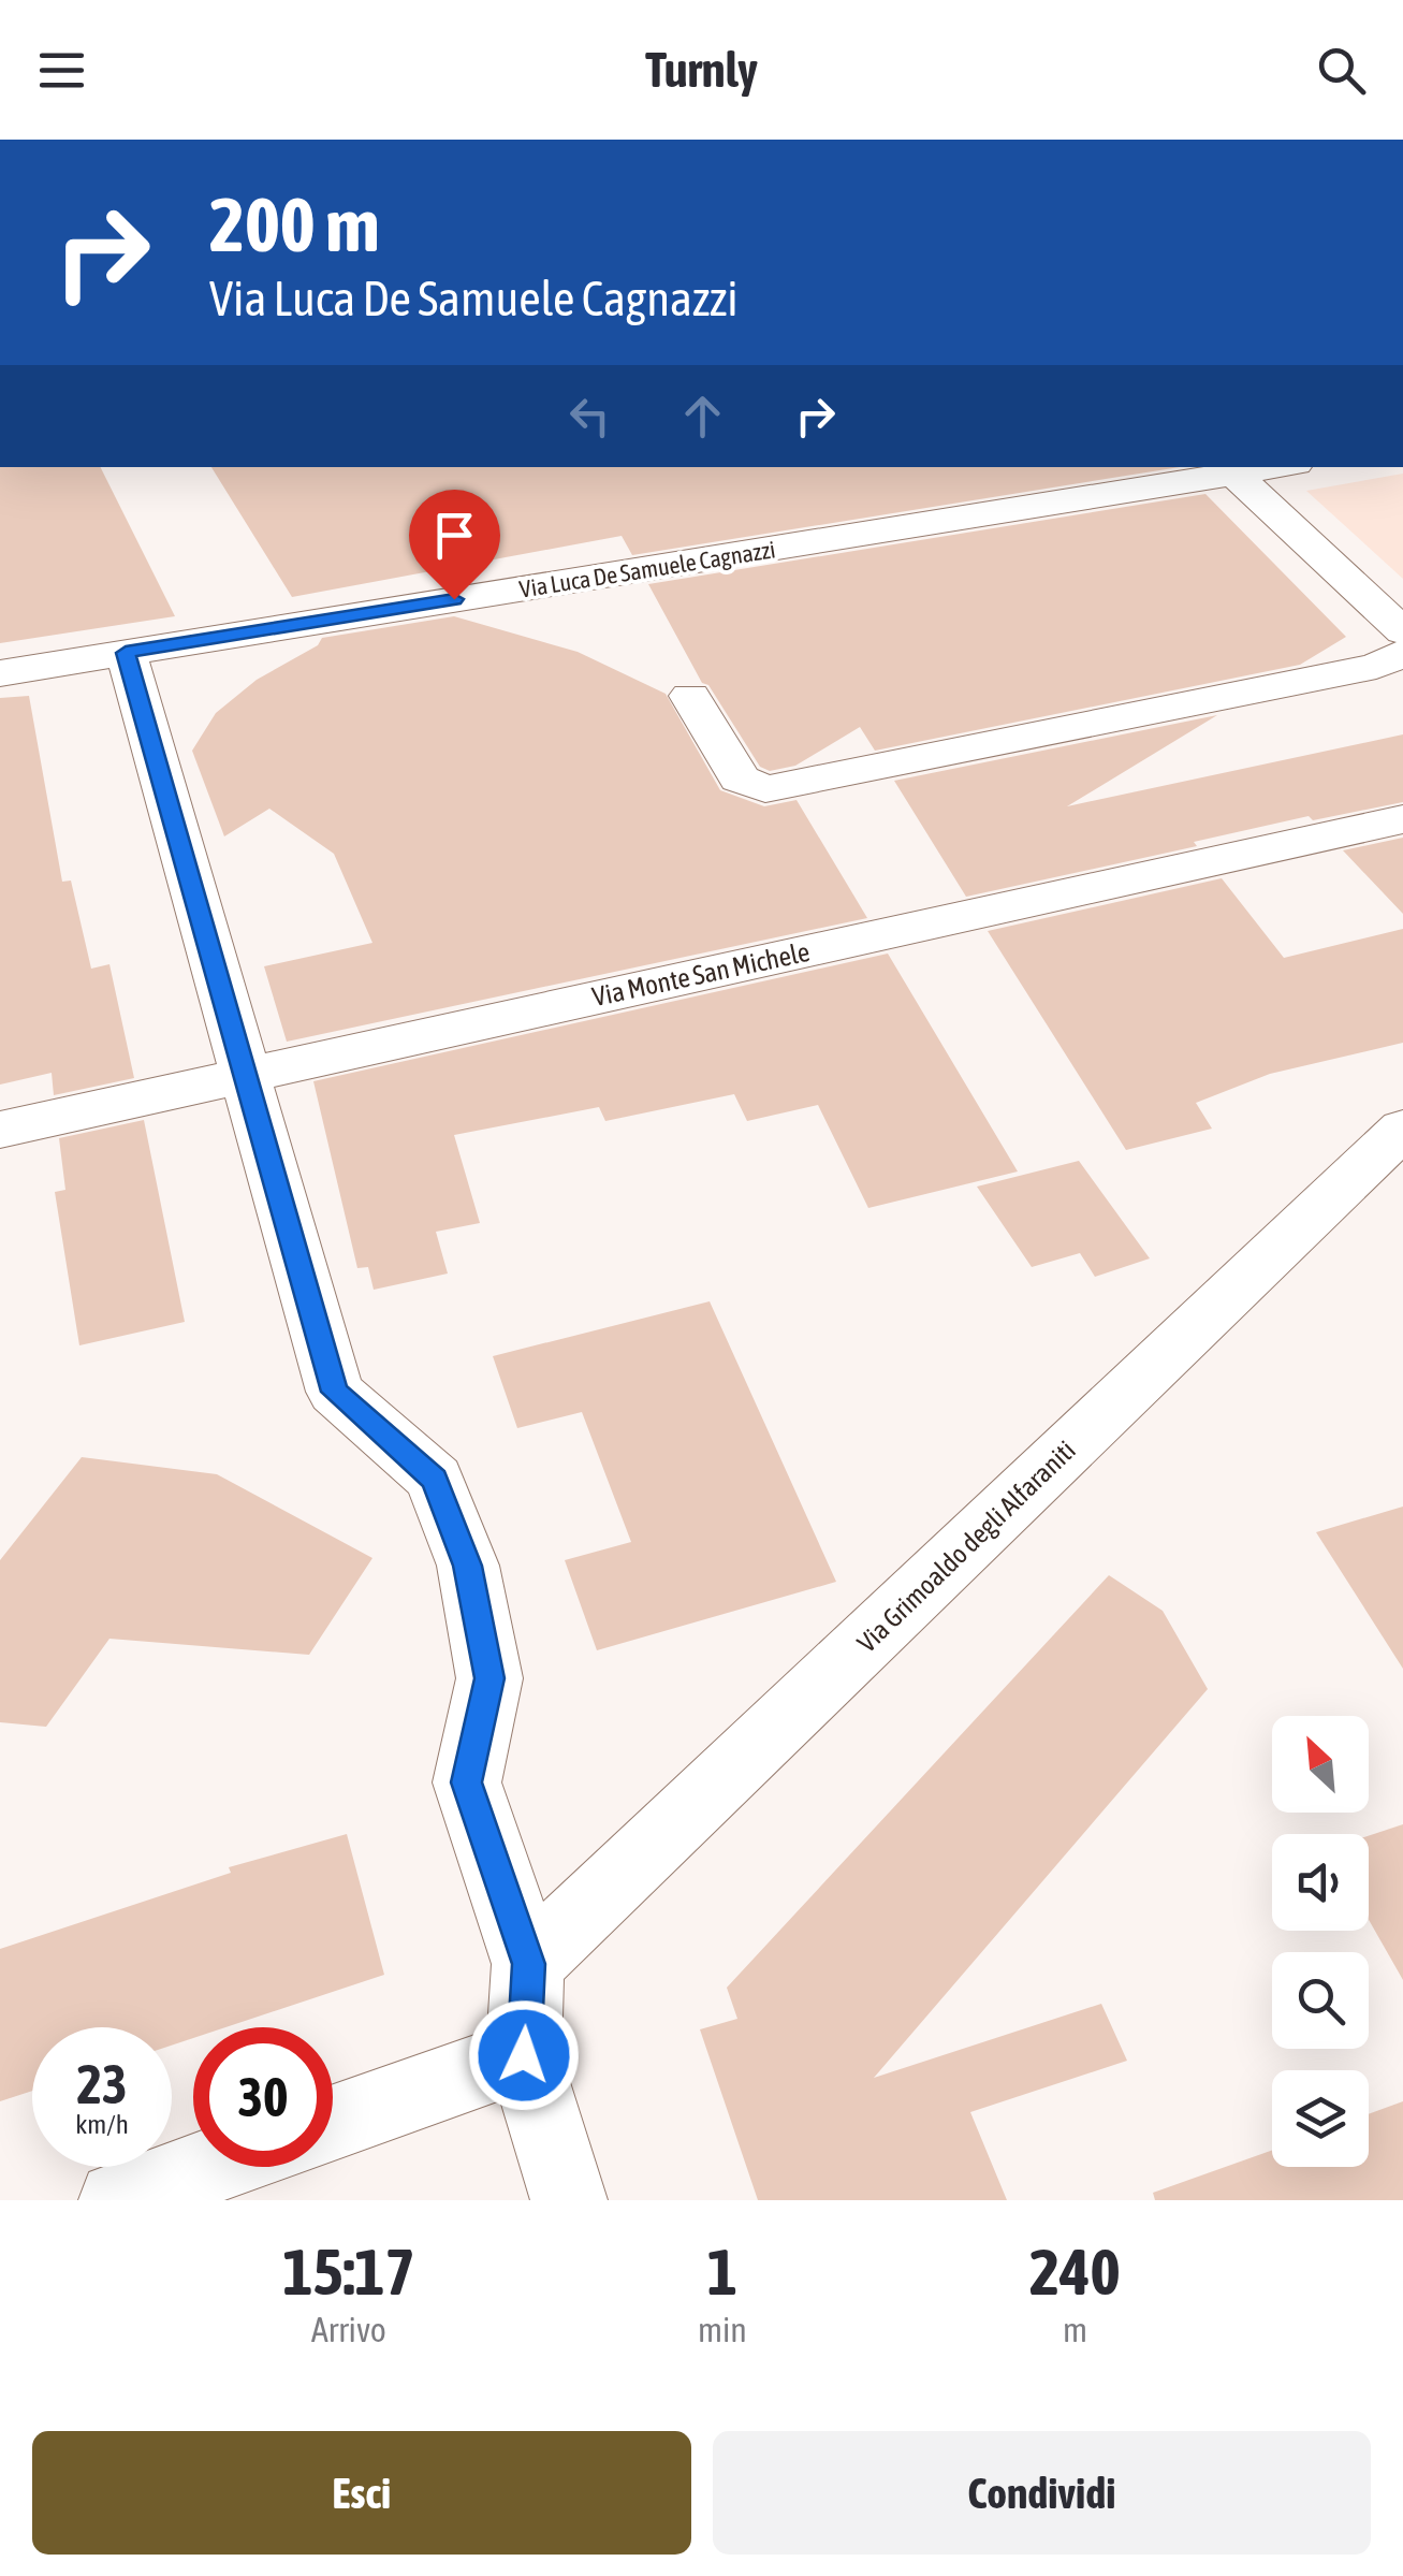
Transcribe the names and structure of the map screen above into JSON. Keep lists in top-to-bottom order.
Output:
{
  "streets": {
    "street": ["Via Luca De Samuele Cagnazzi", "Via Monte San Michele", "Via Grimoaldo degli Alfaraniti"]
  },
  "north": "top left",
  "page": {
    "header": "Turnly",
    "turn": ["200 m", "Via Luca De Samuele Cagnazzi"],
    "speed": "23 km/h",
    "limit": "30",
    "eta": [
      "15:17",
      "Arrivo",
      "1",
      "min",
      "240",
      "m"
    ],
    "buttons": ["Esci", "Condividi"]
  }
}
